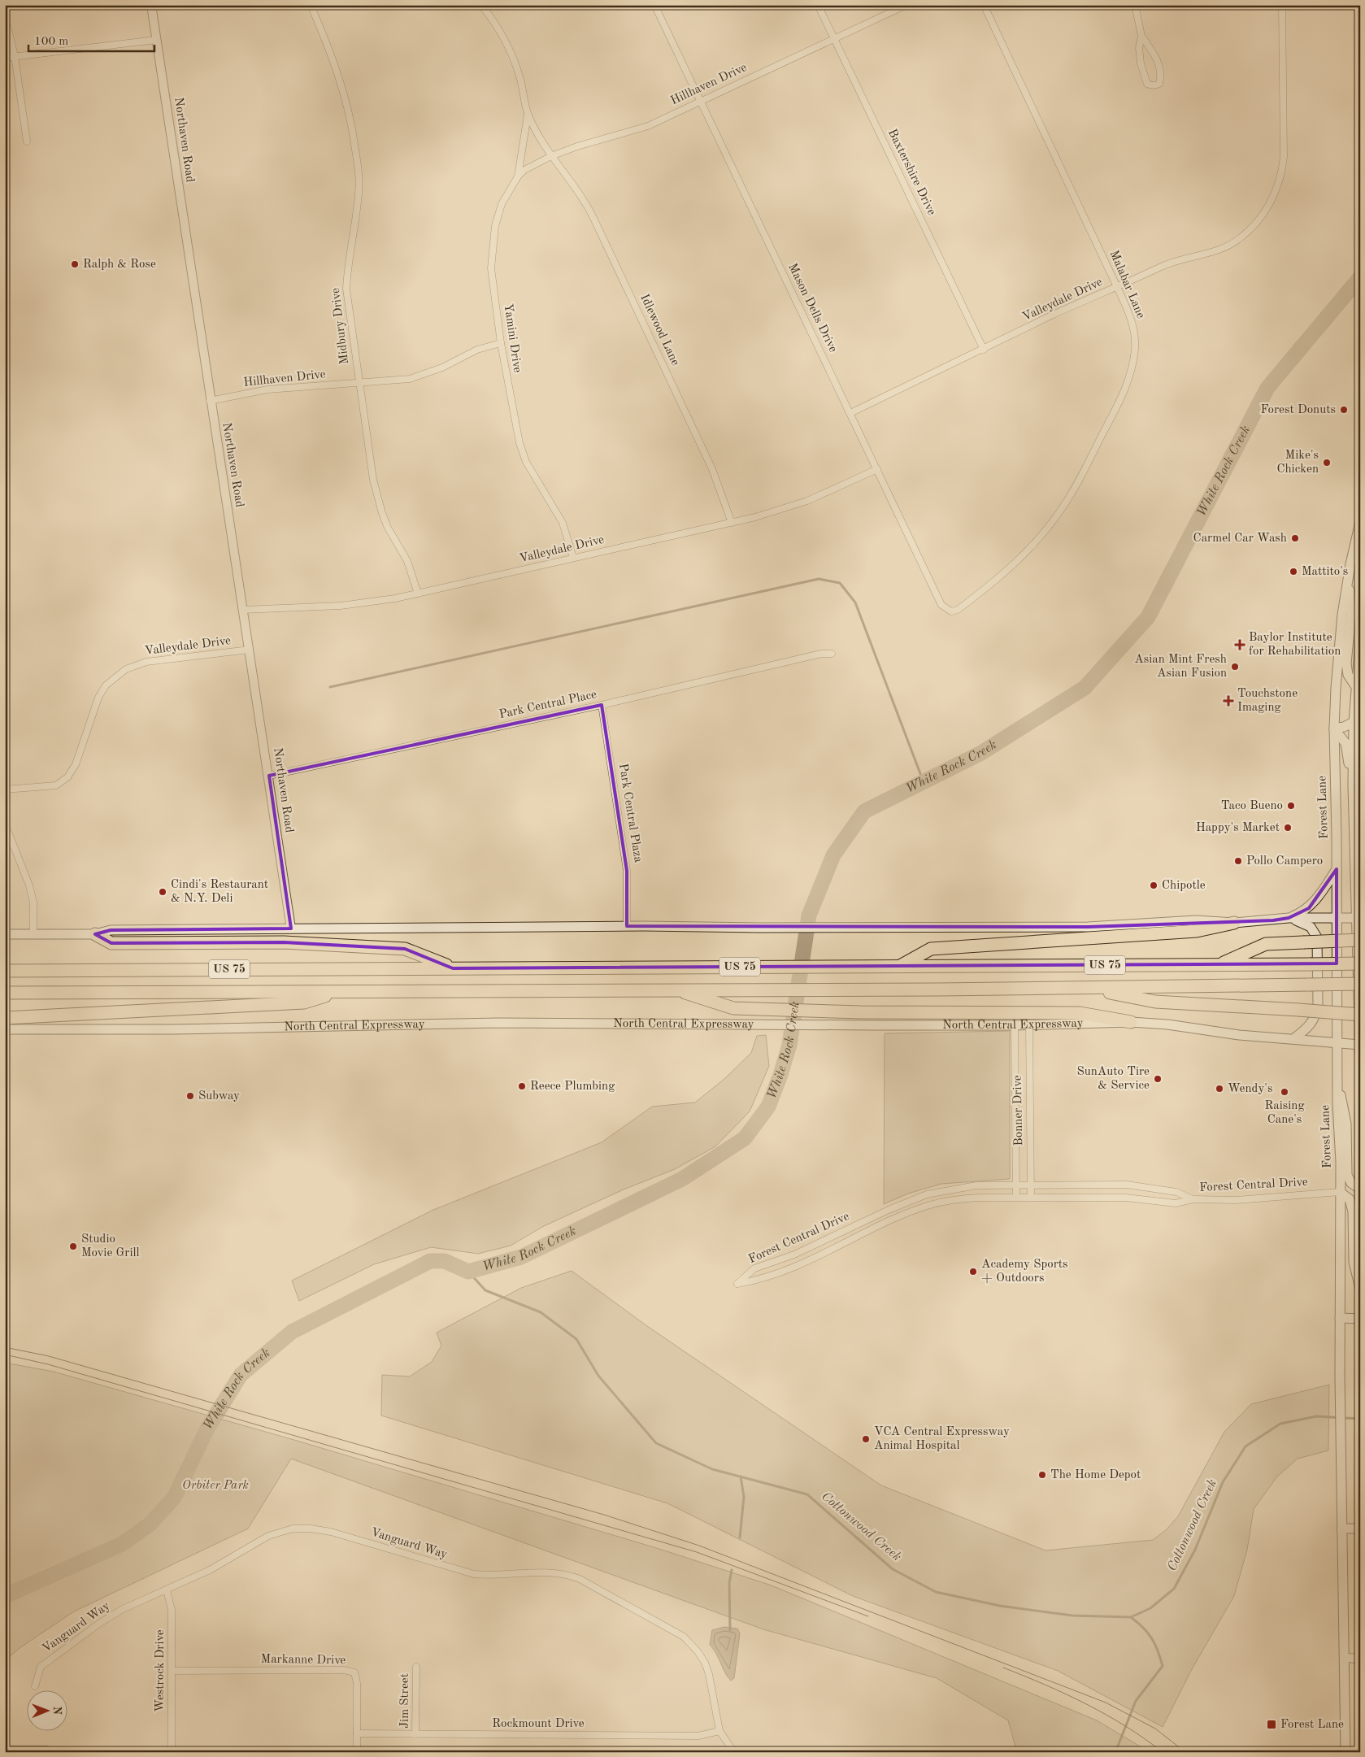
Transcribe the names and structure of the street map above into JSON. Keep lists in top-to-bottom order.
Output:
{
  "streets": {
    "highway": ["US 75"],
    "main road": ["Forest Lane", "North Central Expressway"],
    "street": [
      "Hillhaven Drive",
      "Northaven Road",
      "Baxtershire Drive",
      "Malabar Lane",
      "Valleydale Drive",
      "Mason Dells Drive",
      "Midbury Drive",
      "Idlewood Lane",
      "Yamini Drive",
      "Park Central Place",
      "Park Central Plaza",
      "Bonner Drive",
      "Forest Central Drive",
      "Vanguard Way",
      "Markanne Drive",
      "Westrock Drive",
      "Jim Street",
      "Rockmount Drive"
    ]
  },
  "crossings": [
    ["Hillhaven Drive", "Northaven Road"],
    ["Hillhaven Drive", "Baxtershire Drive"],
    ["Hillhaven Drive", "Mason Dells Drive"],
    ["Hillhaven Drive", "Midbury Drive"],
    ["Hillhaven Drive", "Idlewood Lane"],
    ["Hillhaven Drive", "Yamini Drive"],
    ["Northaven Road", "Valleydale Drive"],
    ["Northaven Road", "Park Central Place"],
    ["Baxtershire Drive", "Valleydale Drive"],
    ["Malabar Lane", "Valleydale Drive"],
    ["Malabar Lane", "Mason Dells Drive"],
    ["Valleydale Drive", "Mason Dells Drive"],
    ["Valleydale Drive", "Midbury Drive"],
    ["Valleydale Drive", "Idlewood Lane"],
    ["Valleydale Drive", "Yamini Drive"],
    ["Idlewood Lane", "Yamini Drive"],
    ["Park Central Place", "Park Central Plaza"],
    ["Forest Lane", "North Central Expressway"],
    ["Forest Lane", "Forest Central Drive"],
    ["North Central Expressway", "Bonner Drive"],
    ["Bonner Drive", "Forest Central Drive"],
    ["Vanguard Way", "Westrock Drive"],
    ["Vanguard Way", "Rockmount Drive"],
    ["Markanne Drive", "Westrock Drive"],
    ["Markanne Drive", "Rockmount Drive"],
    ["Jim Street", "Rockmount Drive"]
  ],
  "water": ["White Rock Creek", "Cottonwood Creek"],
  "parks": ["Orbiter Park"],
  "places": {
    "other": [
      "Ralph & Rose",
      "Forest Donuts",
      "Mike's Chicken",
      "Carmel Car Wash",
      "Mattito's",
      "Asian Mint Fresh Asian Fusion",
      "Taco Bueno",
      "Happy's Market",
      "Pollo Campero",
      "Chipotle",
      "Cindi's Restaurant & N.Y. Deli",
      "SunAuto Tire & Service",
      "Reece Plumbing",
      "Wendy's",
      "Raising Cane's",
      "Subway",
      "Studio Movie Grill",
      "Academy Sports + Outdoors",
      "VCA Central Expressway Animal Hospital",
      "The Home Depot"
    ],
    "health": ["Baylor Institute for Rehabilitation", "Touchstone Imaging"],
    "transit": ["Forest Lane"]
  },
  "scale_bar": "100 m",
  "north": "right"
}
